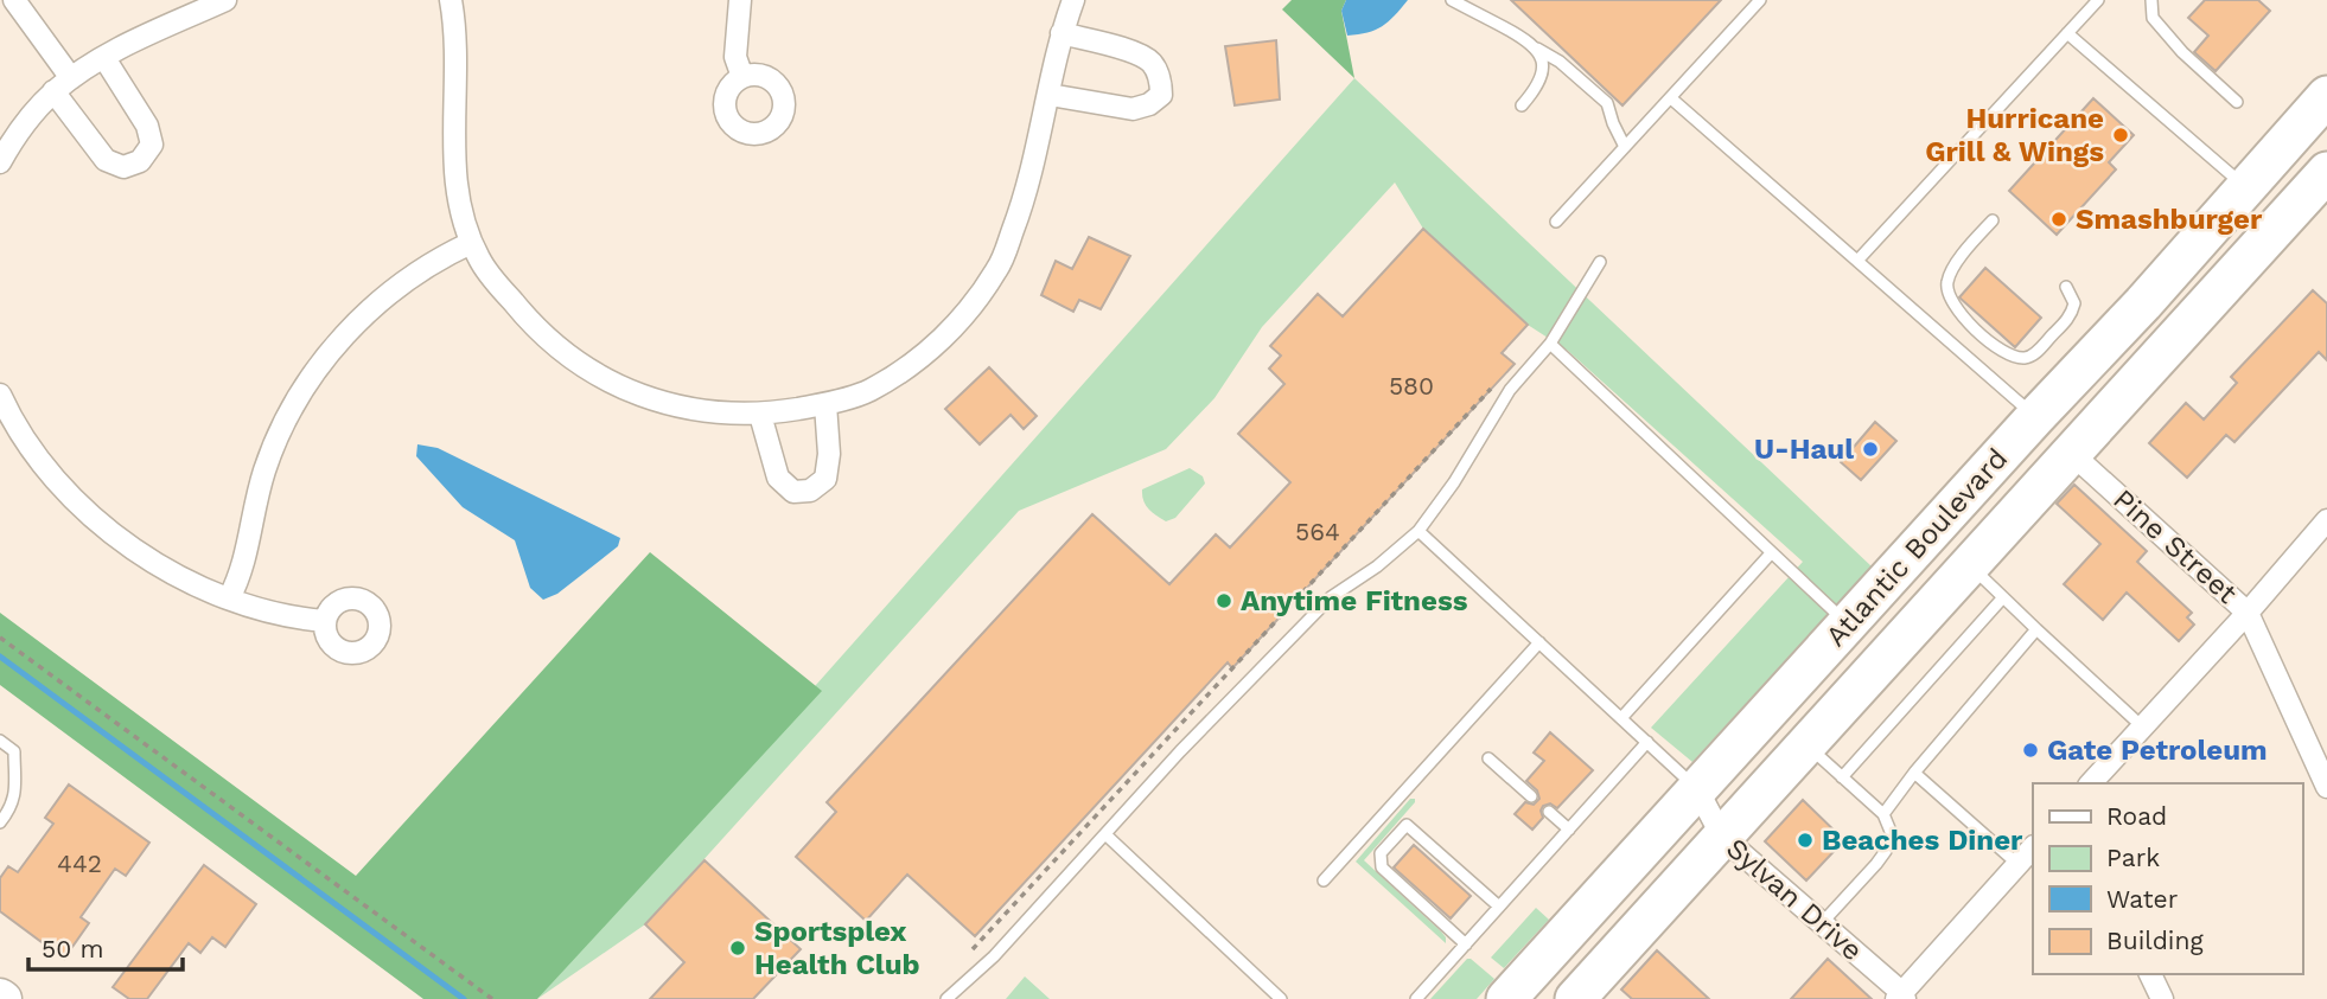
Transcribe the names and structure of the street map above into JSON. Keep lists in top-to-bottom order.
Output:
{
  "streets": {
    "highway": ["Atlantic Boulevard"],
    "street": ["Pine Street", "Sylvan Drive"]
  },
  "crossings": [
    ["Pine Street", "Atlantic Boulevard"],
    ["Atlantic Boulevard", "Sylvan Drive"]
  ],
  "places": [
    "Hurricane Grill & Wings",
    "Smashburger",
    "U-Haul",
    "Anytime Fitness",
    "Gate Petroleum",
    "Beaches Diner",
    "Sportsplex Health Club"
  ],
  "house_numbers": ["580", "564", "442"],
  "legend": [
    "Road",
    "Park",
    "Water",
    "Building"
  ],
  "scale_bar": "50 m"
}
